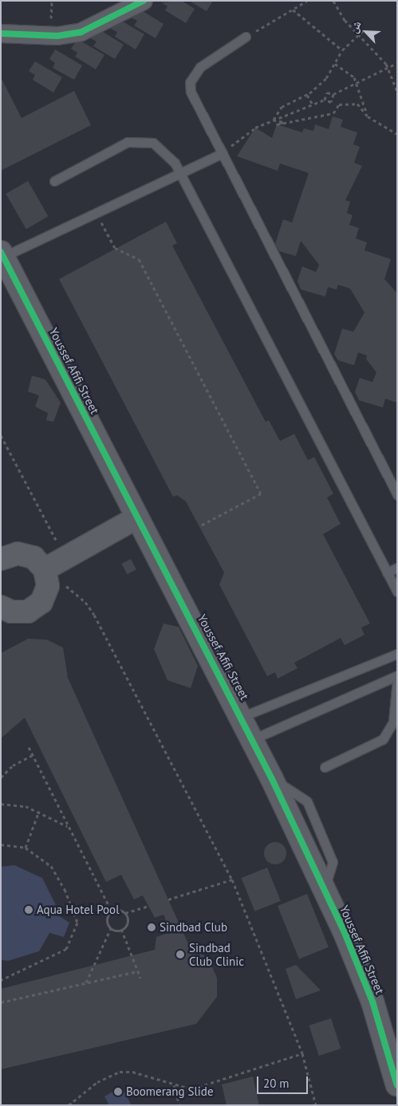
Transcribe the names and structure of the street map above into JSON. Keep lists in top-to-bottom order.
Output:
{
  "streets": {
    "street": ["Youssef Afifi Street"]
  },
  "places": [
    "Aqua Hotel Pool",
    "Sindbad Club",
    "Sindbad Club Clinic",
    "Boomerang Slide"
  ],
  "scale_bar": "20 m",
  "north": "top left"
}
